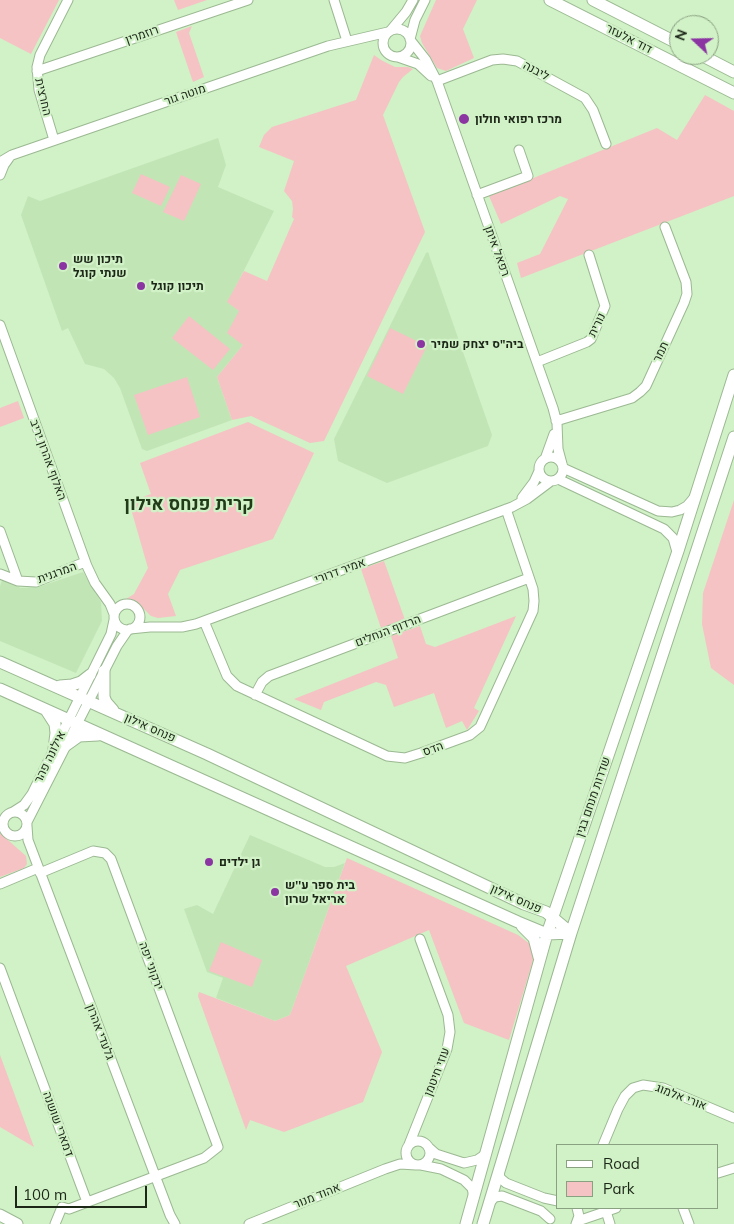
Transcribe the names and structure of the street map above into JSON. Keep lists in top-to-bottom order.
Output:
{
  "streets": {
    "street": [
      "רוזמרין",
      "דוד אלעזר",
      "ליבנה",
      "מוטה גור",
      "החרצית",
      "רפאל איתן",
      "נורית",
      "תמר",
      "האלוף אהרון יריב",
      "אמיר דרורי",
      "המרגנית",
      "הרדוף הנחלים",
      "פנחס אילון",
      "הדס",
      "אילונה פהר",
      "שדרות מנחם בגין",
      "ירקוני יפה",
      "גלעדי אהרון",
      "עוזי חיטמן",
      "אורי אלמוג",
      "דמארי שושנה",
      "אהוד מנור"
    ]
  },
  "crossings": [
    ["רוזמרין", "החרצית"],
    ["ליבנה", "רפאל איתן"],
    ["מוטה גור", "החרצית"],
    ["מוטה גור", "רפאל איתן"],
    ["רפאל איתן", "נורית"],
    ["רפאל איתן", "תמר"],
    ["רפאל איתן", "אמיר דרורי"],
    ["האלוף אהרון יריב", "אמיר דרורי"],
    ["האלוף אהרון יריב", "המרגנית"],
    ["אמיר דרורי", "הדס"],
    ["הרדוף הנחלים", "הדס"],
    ["פנחס אילון", "אילונה פהר"],
    ["פנחס אילון", "שדרות מנחם בגין"],
    ["אילונה פהר", "גלעדי אהרון"],
    ["שדרות מנחם בגין", "אהוד מנור"],
    ["ירקוני יפה", "גלעדי אהרון"],
    ["עוזי חיטמן", "אהוד מנור"]
  ],
  "districts": ["קרית פנחס אילון"],
  "places": [
    "מרכז רפואי חולון",
    "תיכון שש שנתי קוגל",
    "תיכון קוגל",
    "ביה\"ס יצחק שמיר",
    "גן ילדים",
    "בית ספר ע''ש אריאל שרון"
  ],
  "legend": ["Road", "Park"],
  "scale_bar": "100 m",
  "north": "left"
}
